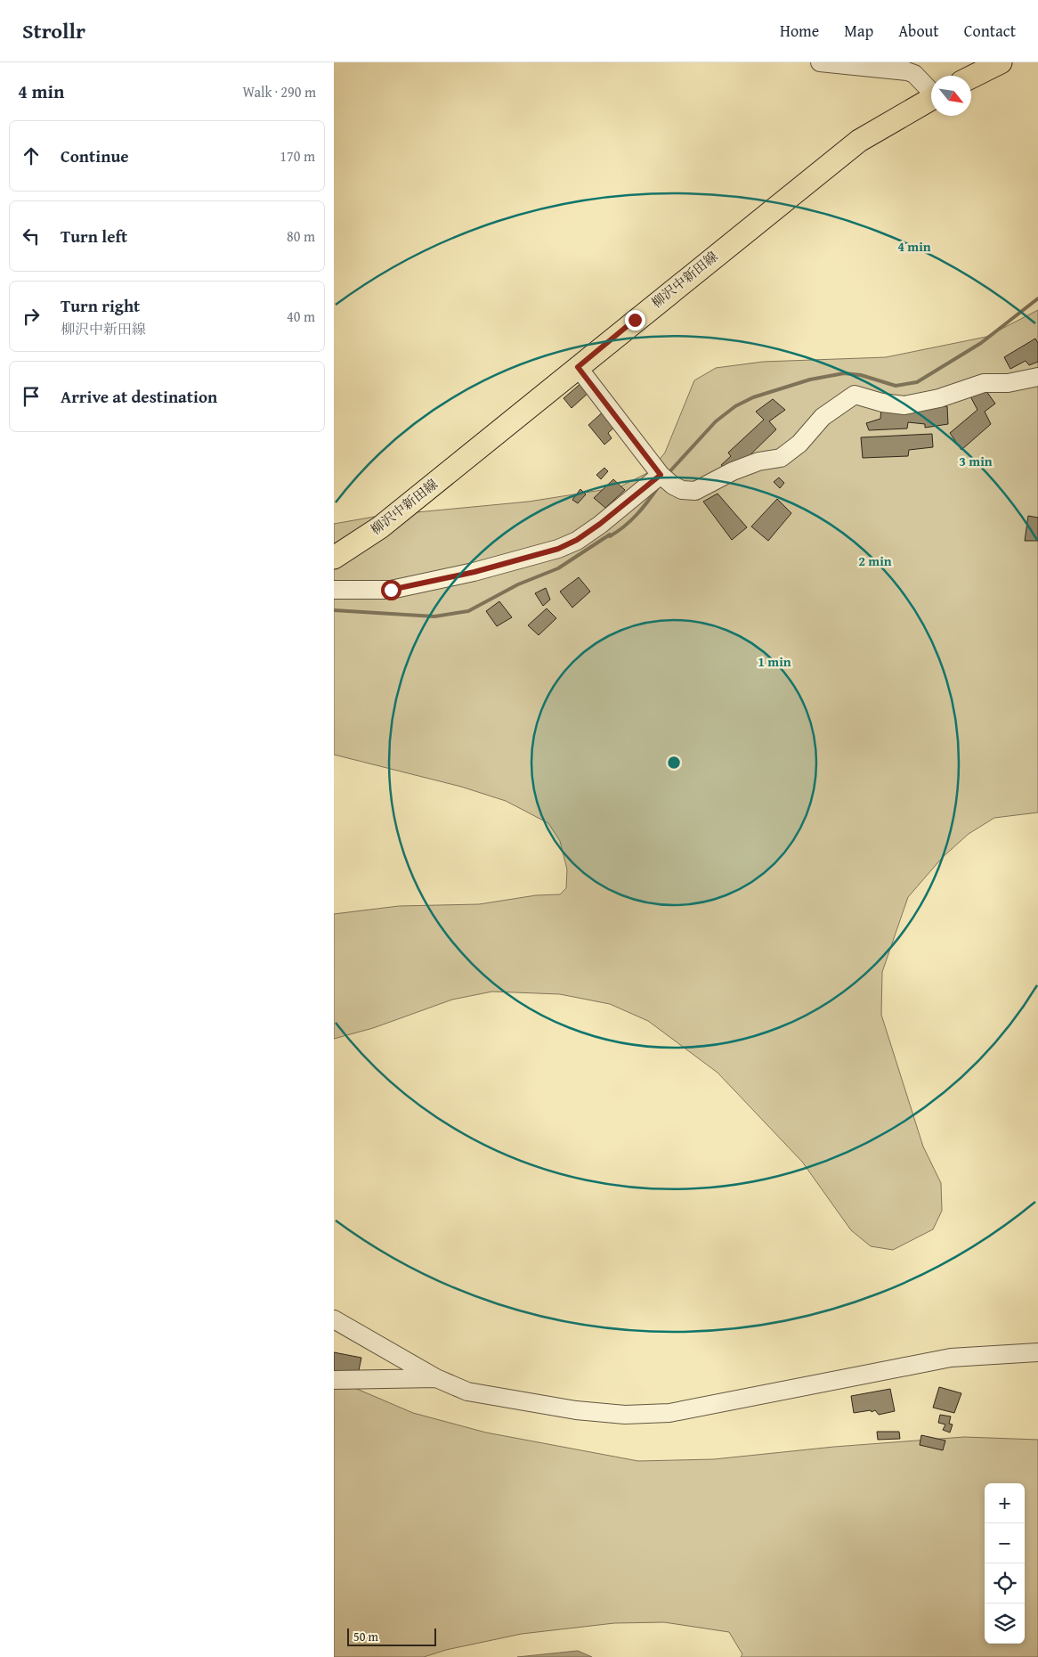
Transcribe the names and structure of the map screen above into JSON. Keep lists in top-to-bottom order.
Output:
{
  "streets": {
    "main road": ["柳沢中新田線"]
  },
  "scale_bar": "50 m",
  "north": "bottom right",
  "page": {
    "header": "Strollr",
    "nav": [
      "Home",
      "Map",
      "About",
      "Contact"
    ],
    "heading": ["4 min", "Walk · 290 m"],
    "list": [
      ["Continue", "170 m"],
      ["Turn left", "80 m"],
      ["Turn right", "柳沢中新田線", "40 m"],
      "Arrive at destination"
    ],
    "map_buttons": ["+", "−"],
    "scale": "50 m"
  },
  "rings": [
    "4 min",
    "3 min",
    "2 min",
    "1 min"
  ]
}
